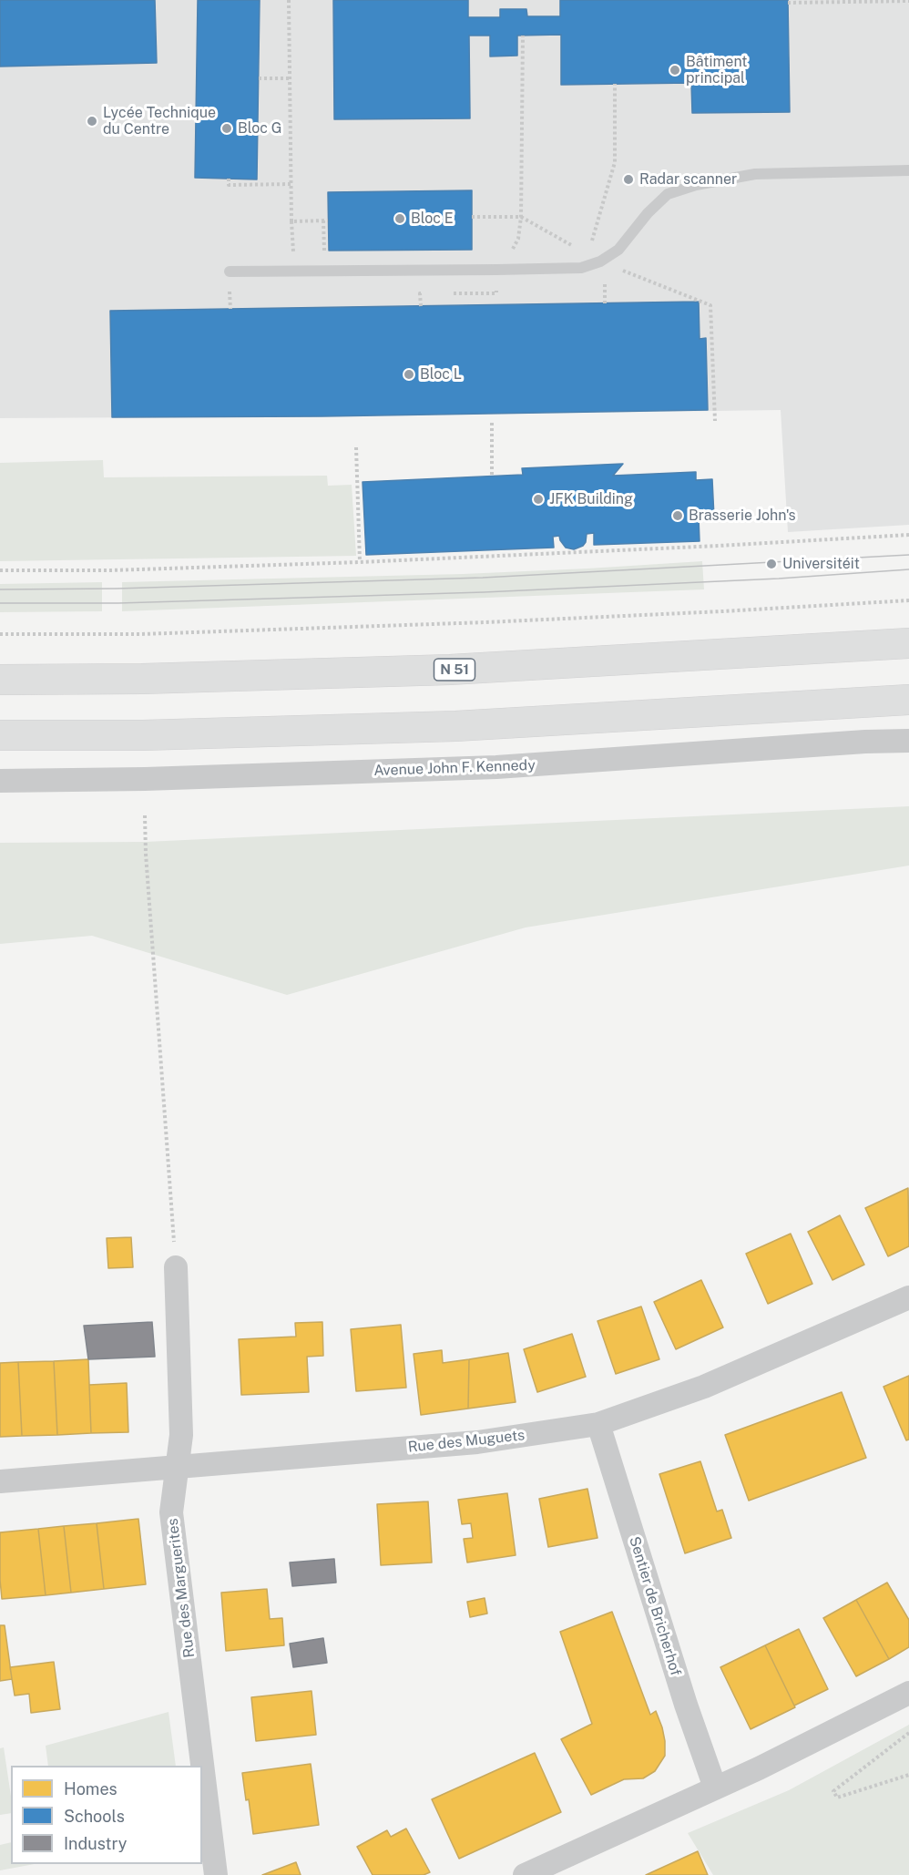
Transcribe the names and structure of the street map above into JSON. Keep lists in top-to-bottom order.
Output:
{
  "streets": {
    "main road": ["N 51"],
    "street": [
      "Avenue John F. Kennedy",
      "Rue des Muguets",
      "Rue des Marguerites",
      "Sentier de Bricherhof"
    ]
  },
  "crossings": [
    ["Rue des Muguets", "Rue des Marguerites"],
    ["Rue des Muguets", "Sentier de Bricherhof"]
  ],
  "places": [
    "Bâtiment principal",
    "Lycée Technique du Centre",
    "Bloc G",
    "Radar scanner",
    "Bloc E",
    "Bloc L",
    "JFK Building",
    "Brasserie John's",
    "Universitéit"
  ],
  "legend": ["Homes", "Schools", "Industry"]
}
